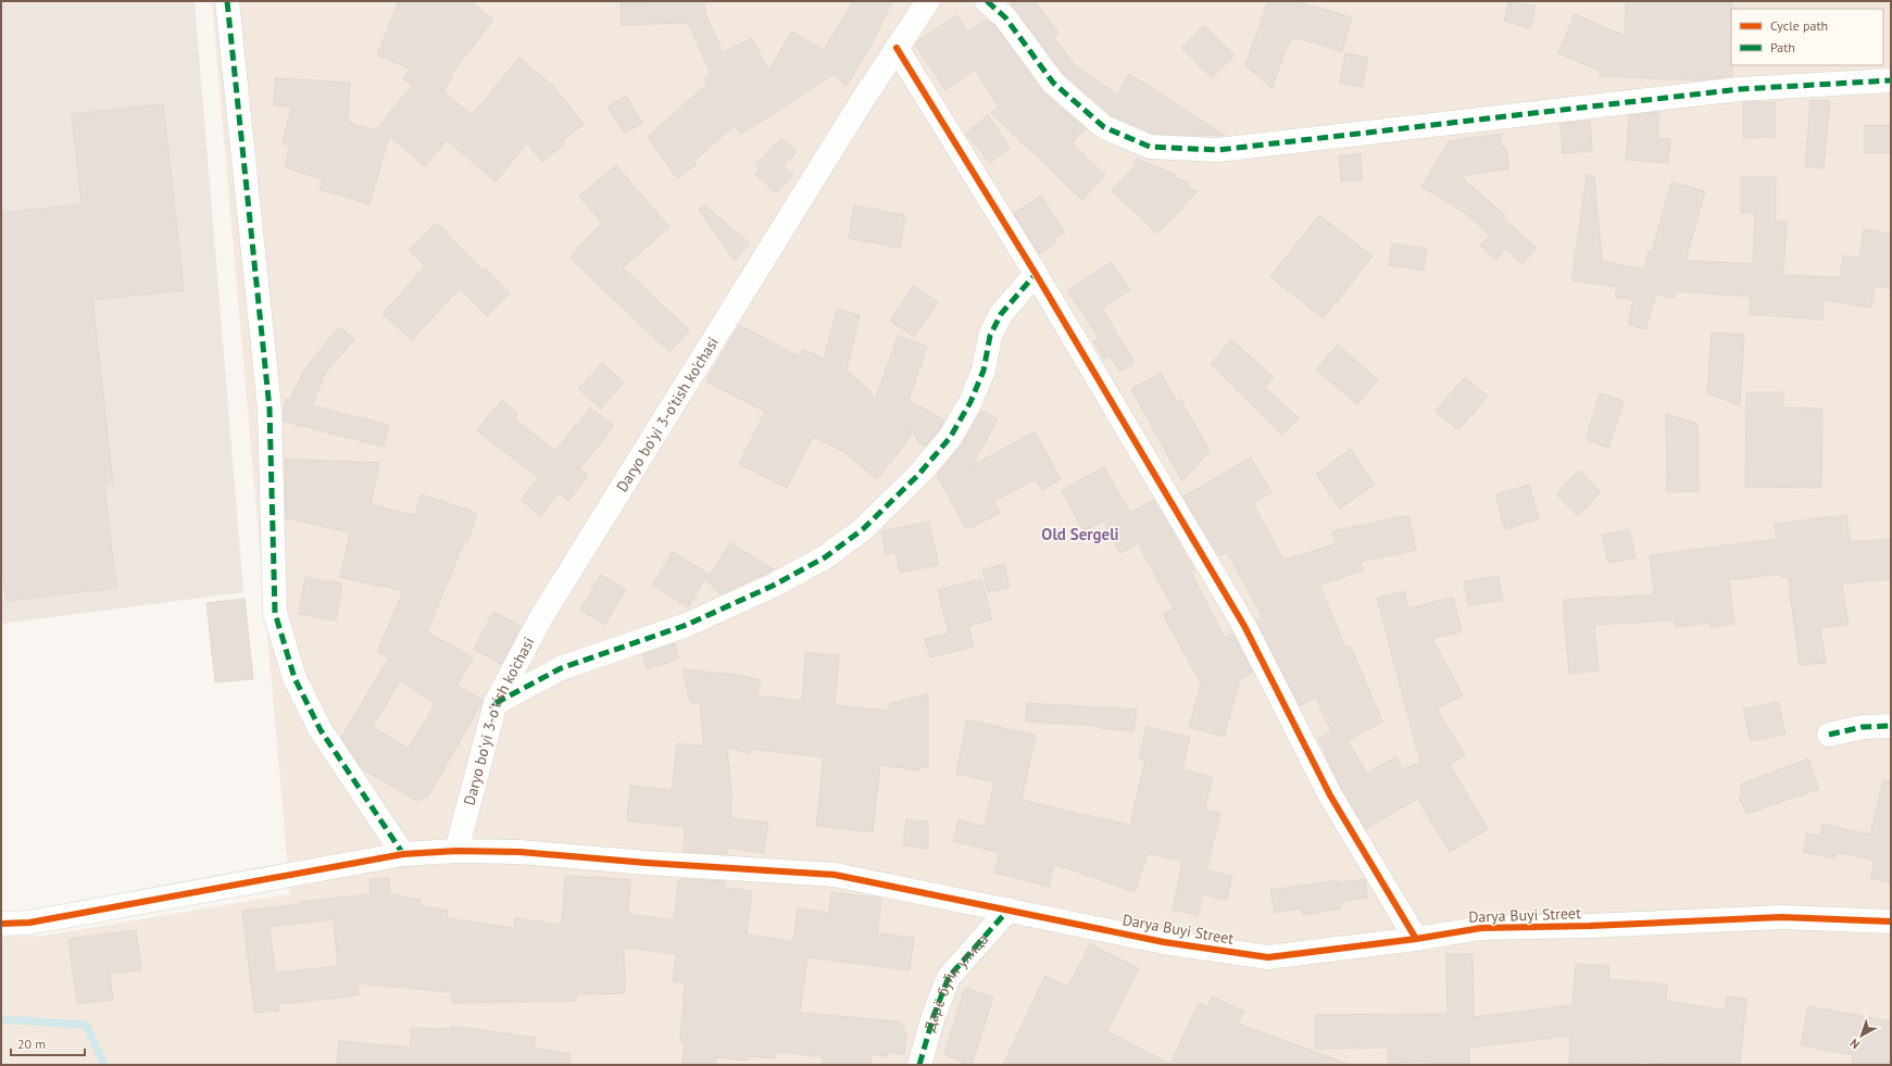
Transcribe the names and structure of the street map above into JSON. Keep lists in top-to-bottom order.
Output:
{
  "streets": {
    "street": ["Daryo bo'yi 3-o'tish ko'chasi", "Darya Buyi Street", "Дарё буйи улица"]
  },
  "crossings": [
    ["Daryo bo'yi 3-o'tish ko'chasi", "Darya Buyi Street"],
    ["Darya Buyi Street", "Дарё буйи улица"]
  ],
  "districts": ["Old Sergeli"],
  "legend": ["Cycle path", "Path"],
  "scale_bar": "20 m",
  "north": "bottom left"
}
